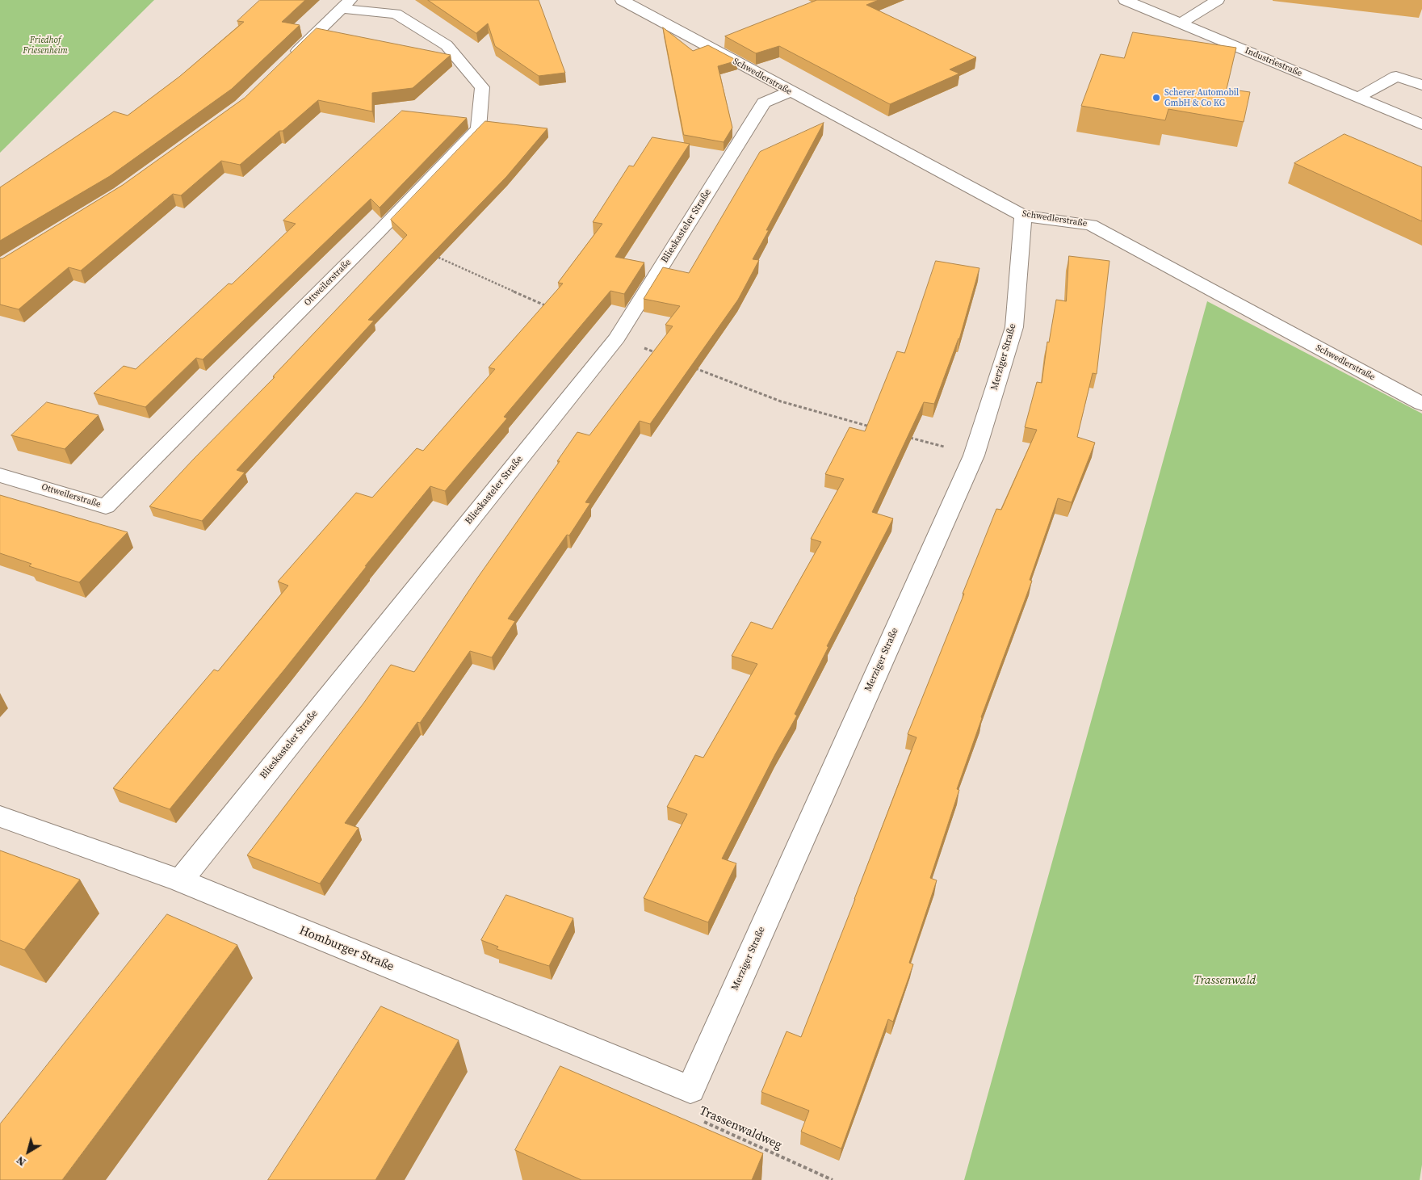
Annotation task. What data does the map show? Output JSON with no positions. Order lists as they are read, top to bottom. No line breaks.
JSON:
{"streets":{"street":["Industriestraße","Schwedlerstraße","Blieskasteler Straße","Ottweilerstraße","Merziger Straße","Homburger Straße"],"path":["Trassenwaldweg"]},"crossings":[["Schwedlerstraße","Blieskasteler Straße"],["Schwedlerstraße","Merziger Straße"],["Blieskasteler Straße","Homburger Straße"],["Merziger Straße","Homburger Straße"]],"parks":["Friedhof Friesenheim","Trassenwald"],"places":["Scherer Automobil GmbH & Co KG"],"north":"bottom left"}
